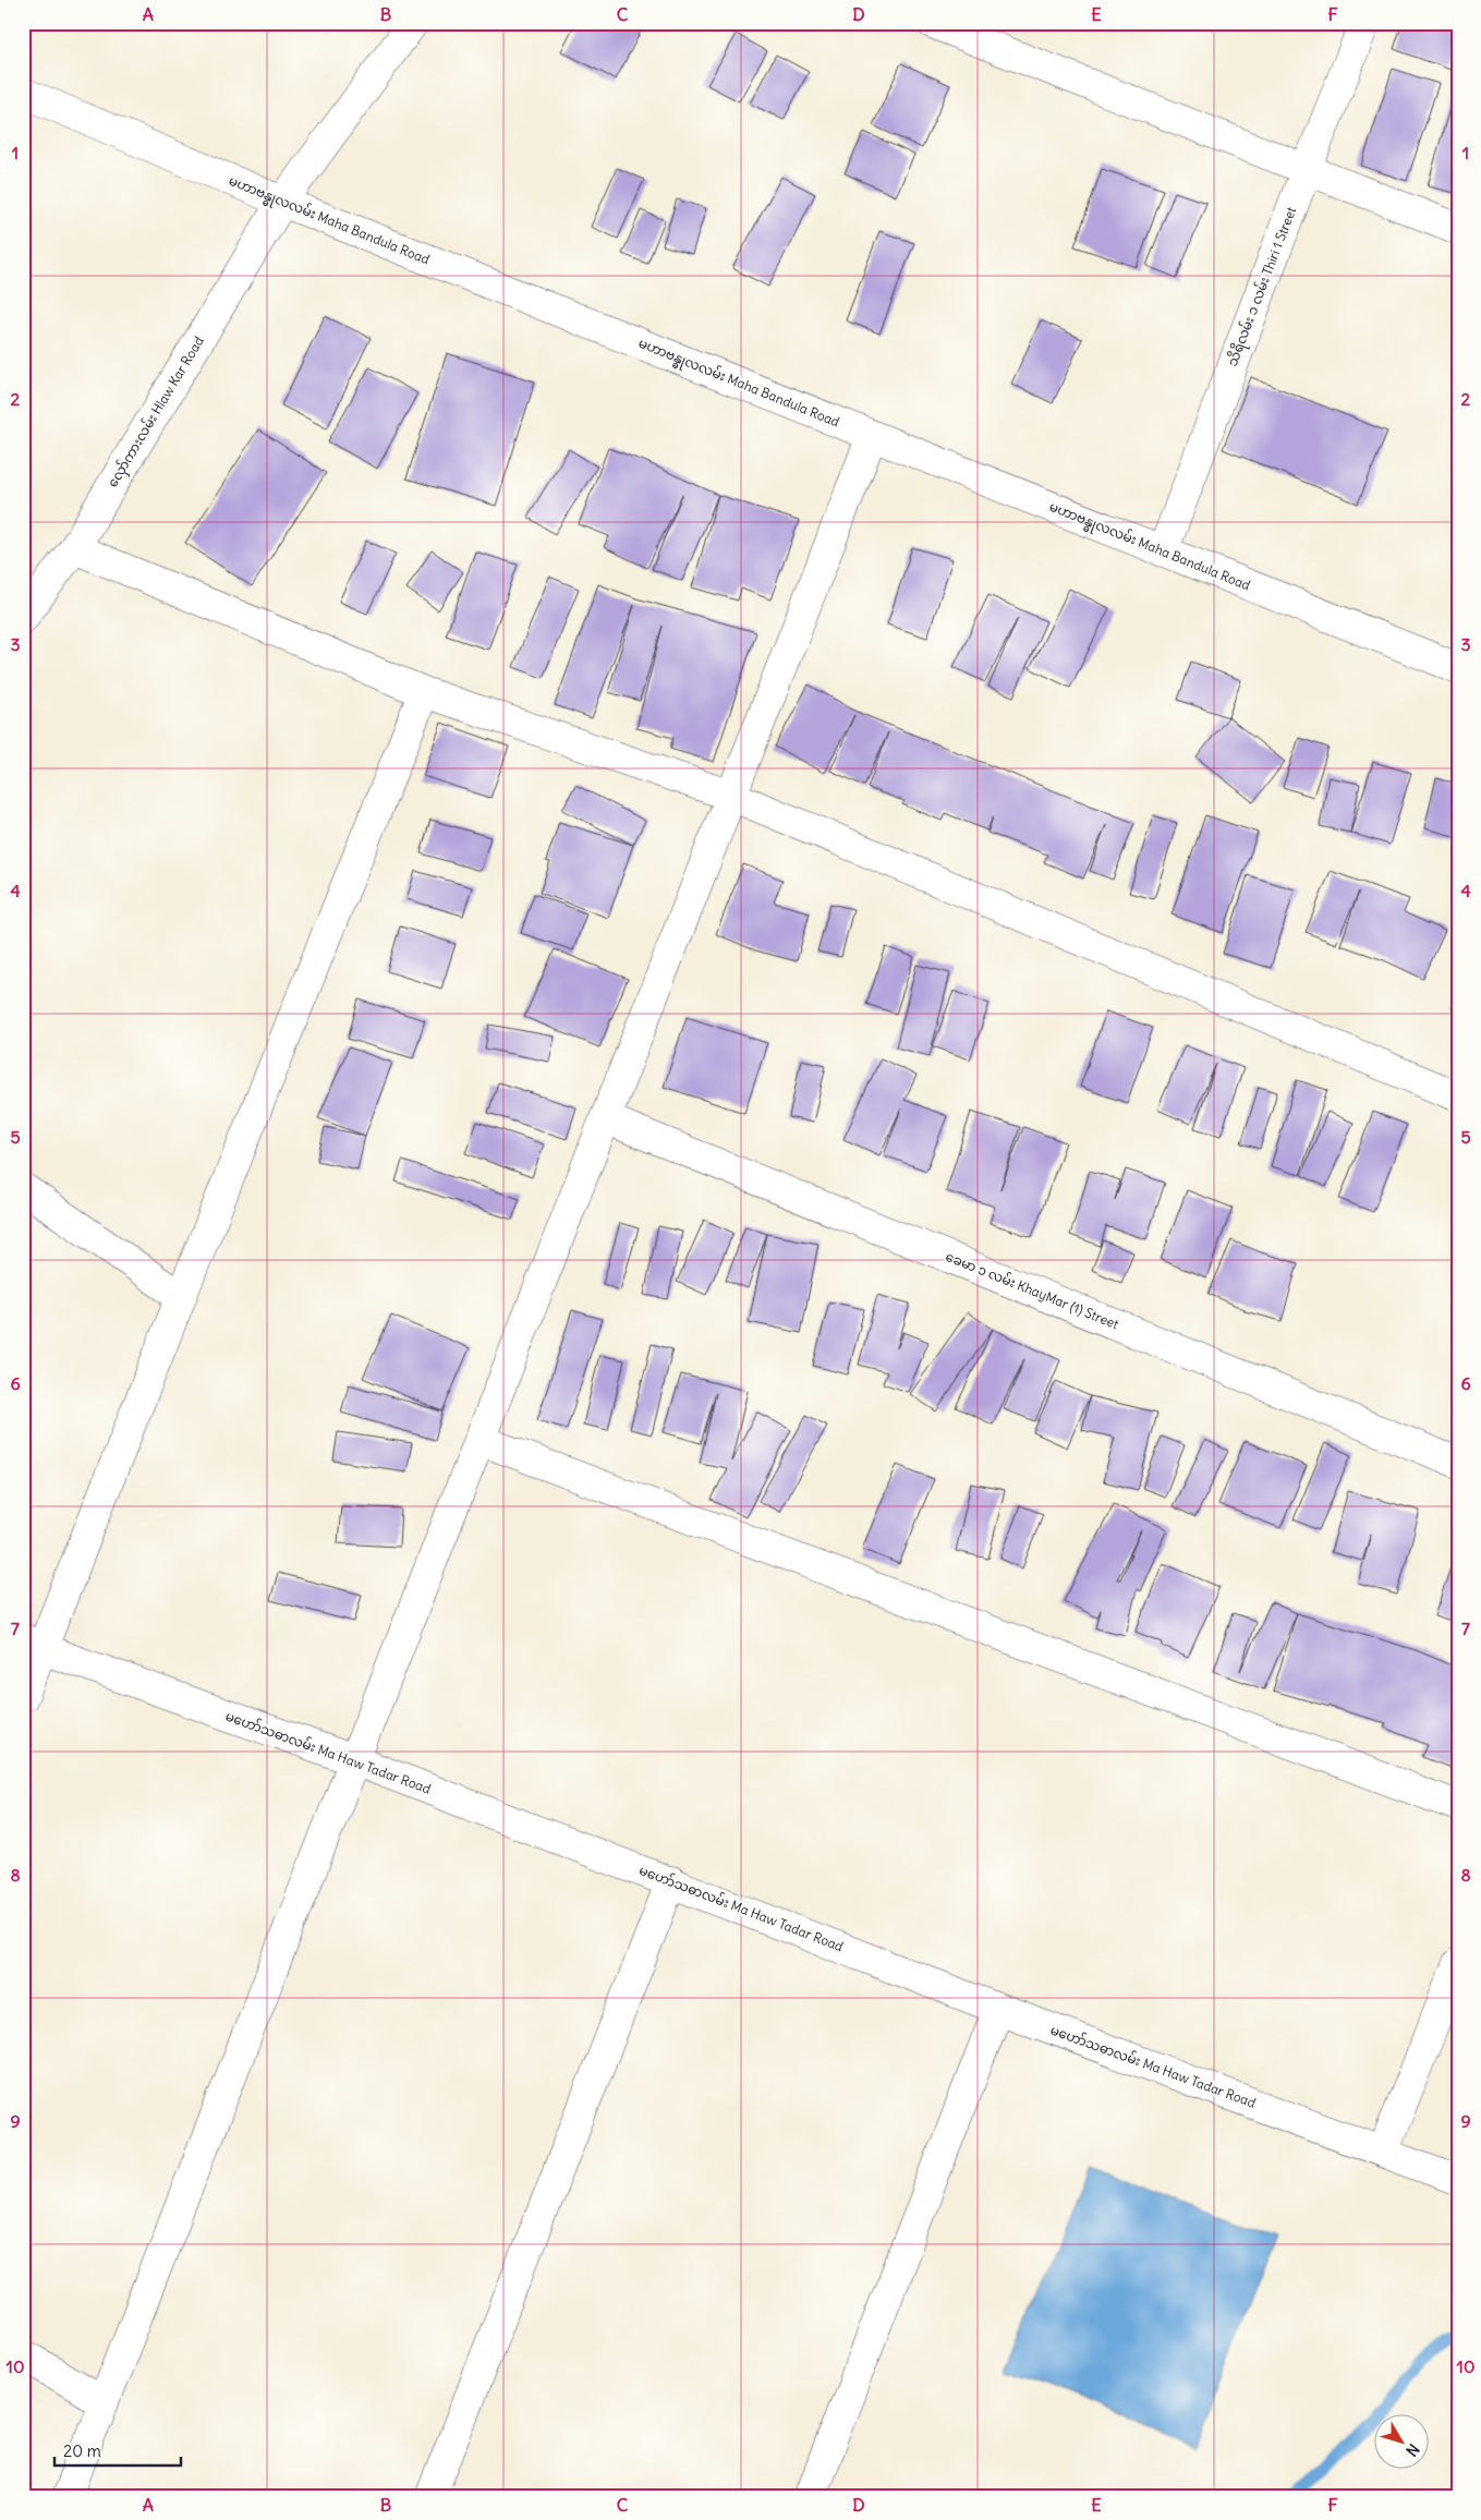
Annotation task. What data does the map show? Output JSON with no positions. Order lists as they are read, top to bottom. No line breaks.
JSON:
{"streets":{"street":["မဟာဗန္ဓုလလမ်း Maha Bandula Road","သိရိလမ်း ၁ လမ်း Thiri 1 Street","လှော်ကားလမ်း Hlaw Kar Road","ခေမာ ၁ လမ်း KhayMar (1) Street","မဟော်သဓာလမ်း Ma Haw Tadar Road"]},"crossings":[["မဟာဗန္ဓုလလမ်း Maha Bandula Road","သိရိလမ်း ၁ လမ်း Thiri 1 Street"],["မဟာဗန္ဓုလလမ်း Maha Bandula Road","လှော်ကားလမ်း Hlaw Kar Road"]],"scale_bar":"20 m","north":"bottom right","grid":{"columns":["A","B","C","D","E","F"],"rows":["1","2","3","4","5","6","7","8","9","10"]}}
